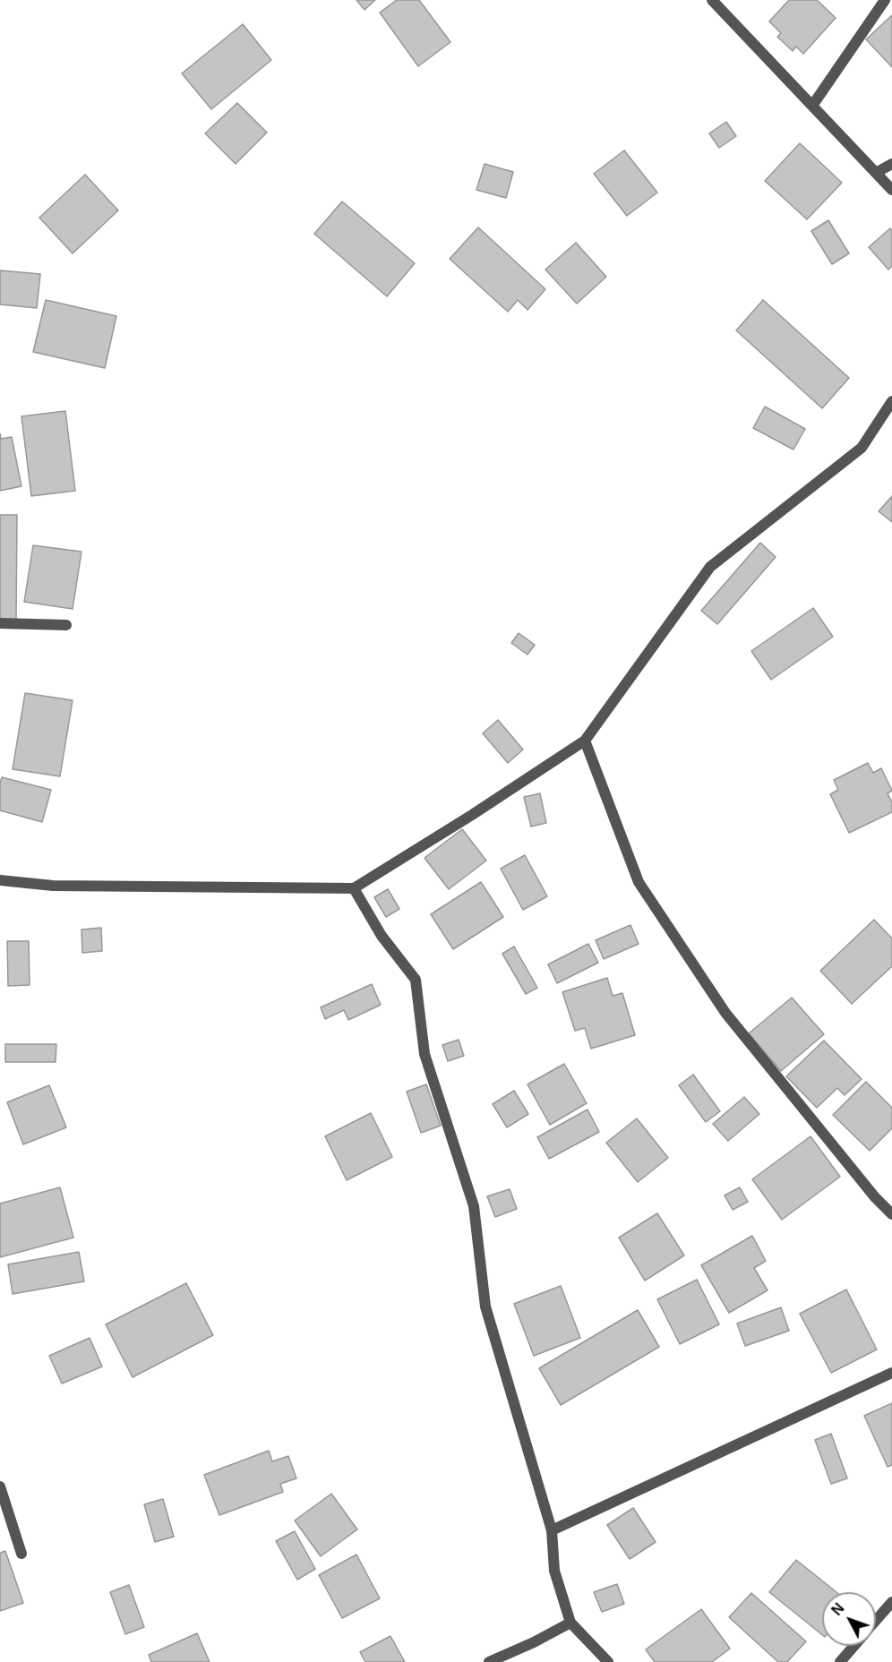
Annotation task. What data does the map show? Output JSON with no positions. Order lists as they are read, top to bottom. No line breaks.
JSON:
{"north":"top left"}
